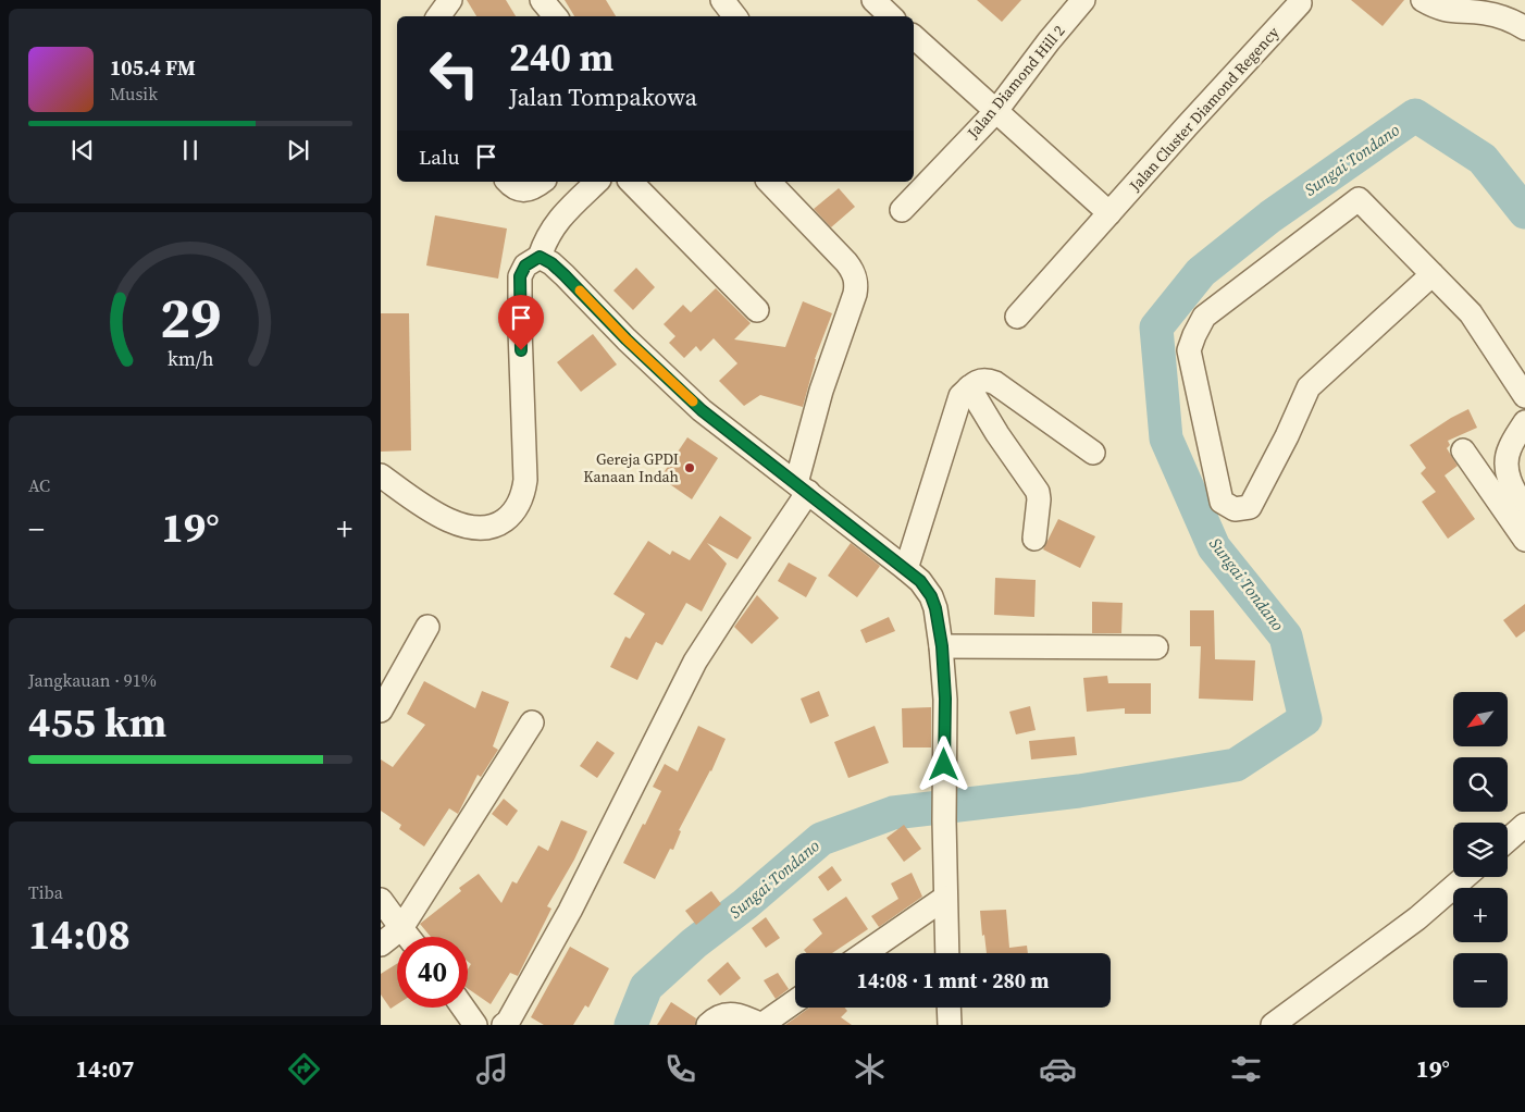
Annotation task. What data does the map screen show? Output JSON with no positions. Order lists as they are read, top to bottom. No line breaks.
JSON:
{"streets":{"street":["Jalan Diamond Hill 2","Jalan Cluster Diamond Regency"]},"water":["Sungai Tondano"],"places":["Gereja GPDI Kanaan Indah"],"north":"bottom left","page":{"turn":["240 m","Jalan Tompakowa"],"song":["105.4 FM","Musik"],"then":"Lalu","tile":["AC",["Jangkauan · 91%","455 km"],["Tiba","14:08"]],"heat":["−","19°","+"],"map_buttons":["+","−"],"limit":"40","trip":"14:08 · 1 mnt · 280 m","tabs":["14:07","19°"],"gauge":["29","km/h"]}}
